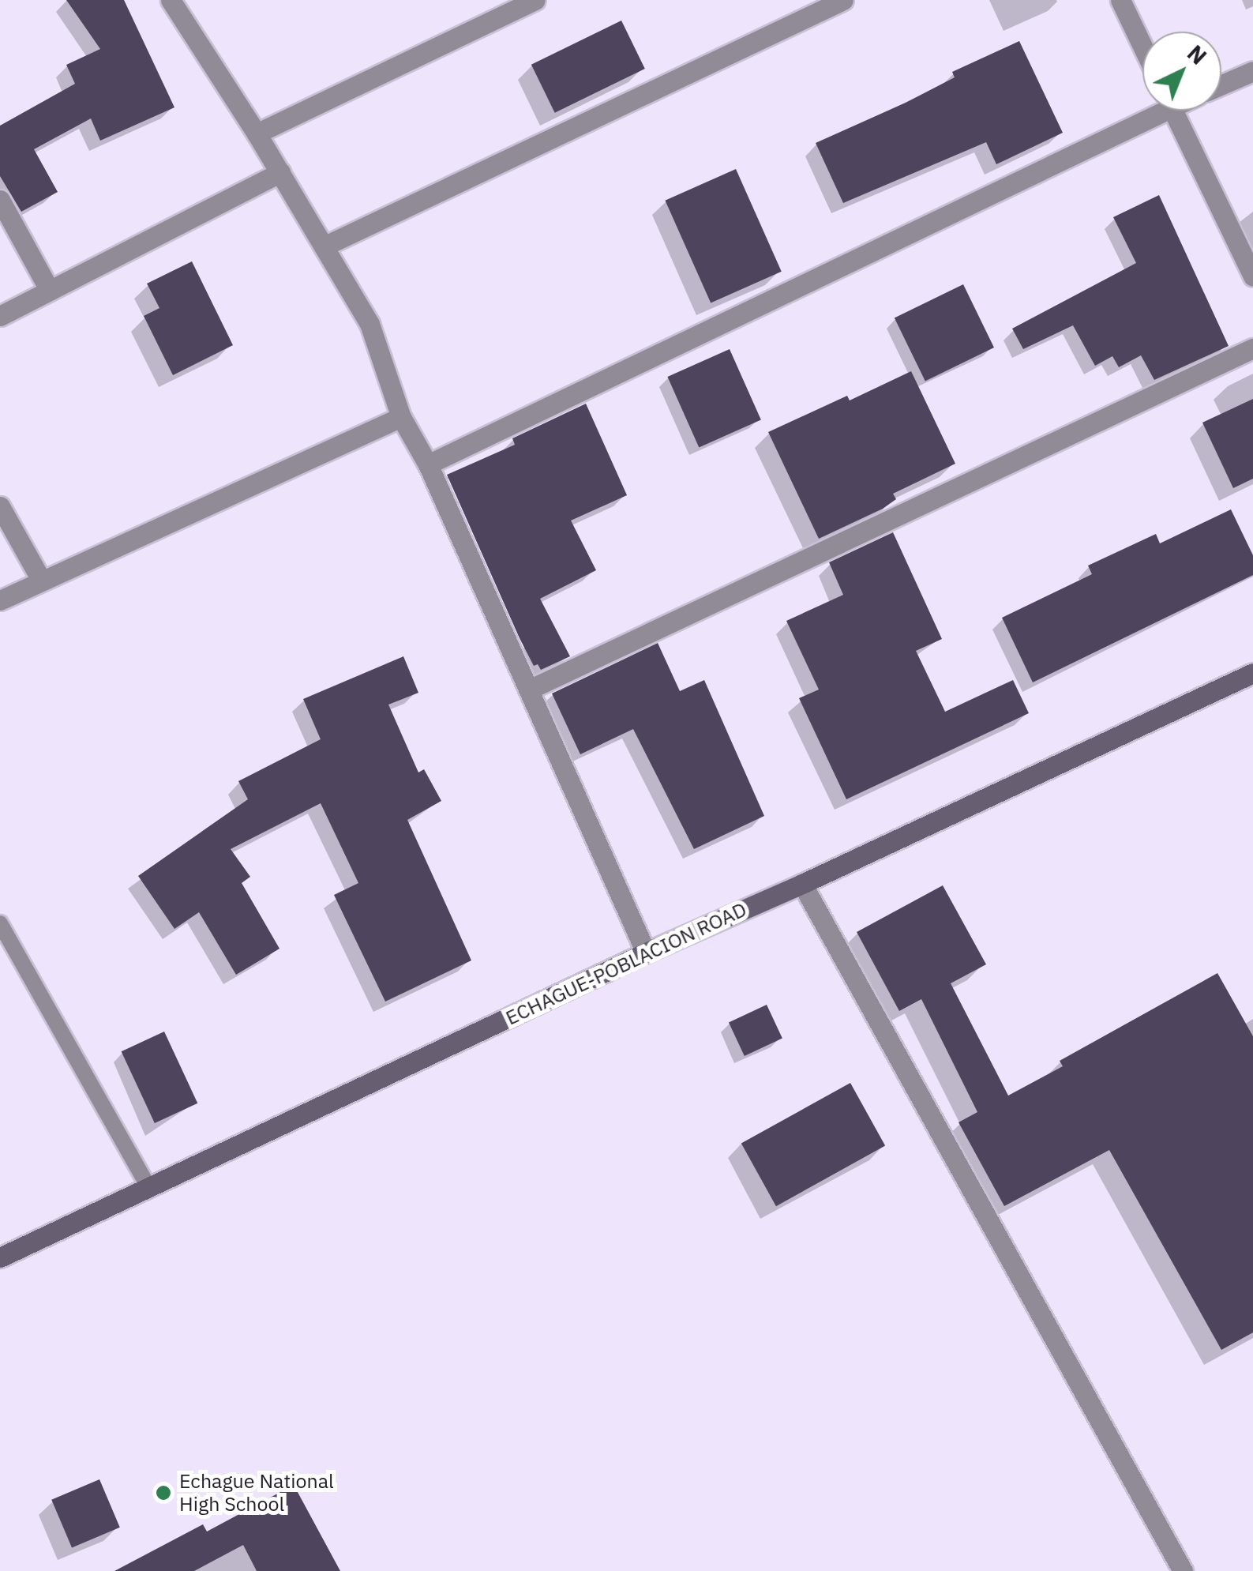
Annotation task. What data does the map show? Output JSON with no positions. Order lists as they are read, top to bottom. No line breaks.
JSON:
{"streets":{"main road":["ECHAGUE-POBLACION ROAD"]},"places":["Echague National High School"],"north":"top right"}
